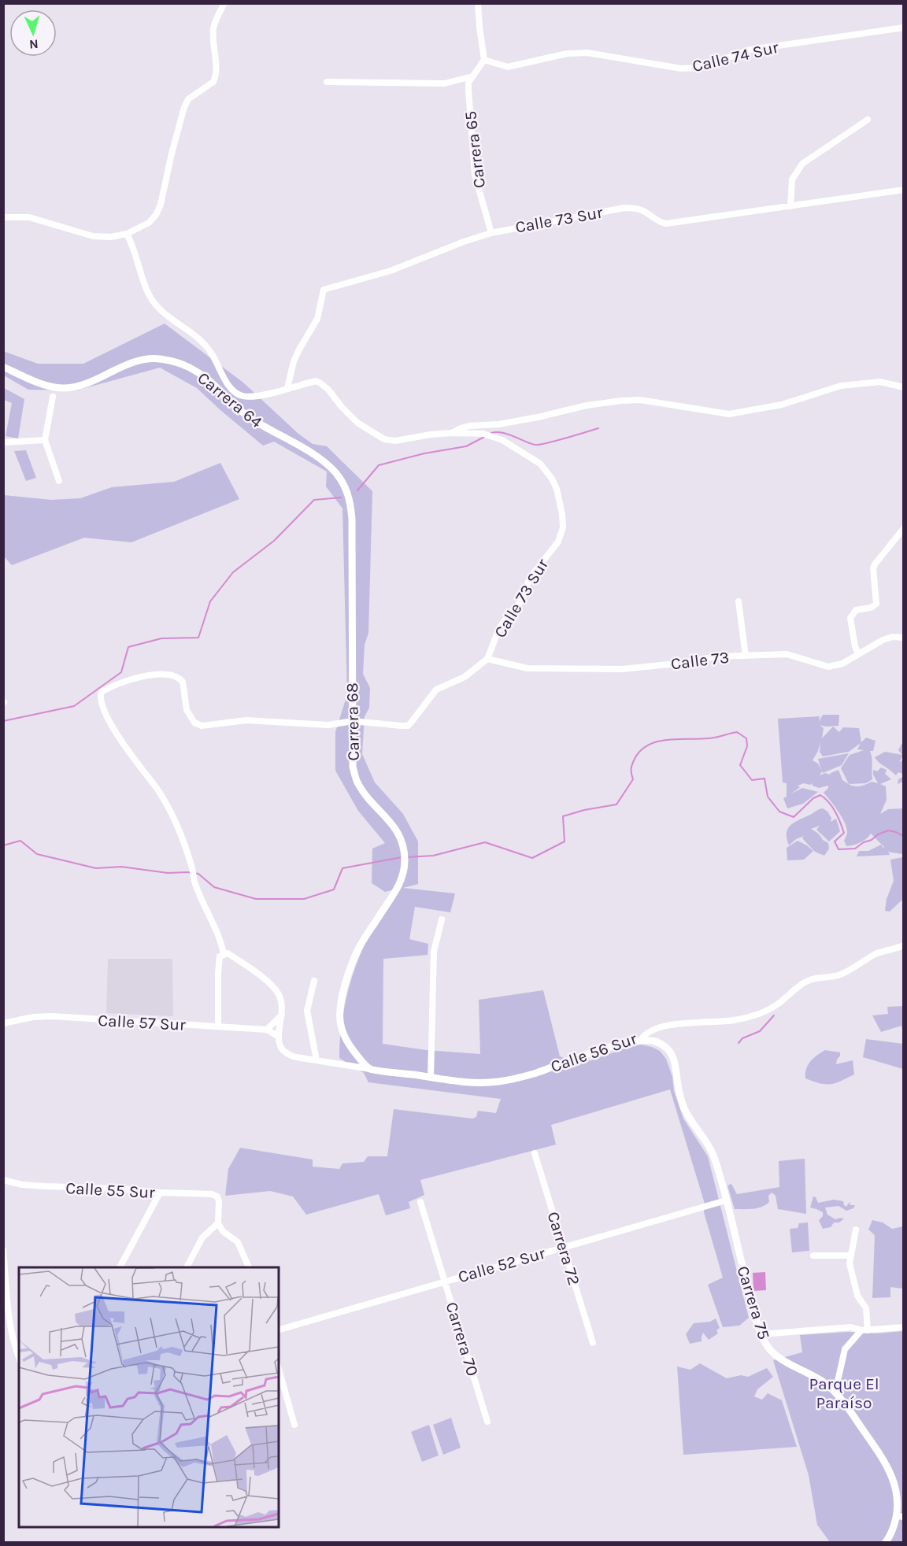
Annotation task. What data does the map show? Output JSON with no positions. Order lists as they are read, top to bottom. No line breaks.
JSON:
{"streets":{"street":["Calle 74 Sur","Carrera 65","Calle 73 Sur","Carrera 64","Calle 73","Carrera 68","Calle 57 Sur","Calle 56 Sur","Calle 55 Sur","Carrera 72","Calle 52 Sur","Carrera 75","Carrera 70"]},"crossings":[["Calle 74 Sur","Carrera 65"],["Carrera 65","Calle 73 Sur"],["Calle 73 Sur","Calle 73"],["Carrera 64","Carrera 68"],["Carrera 68","Calle 56 Sur"],["Calle 57 Sur","Calle 56 Sur"],["Calle 56 Sur","Carrera 75"],["Carrera 72","Calle 52 Sur"],["Calle 52 Sur","Carrera 75"],["Calle 52 Sur","Carrera 70"]],"parks":["Parque El Paraíso"],"north":"bottom"}
